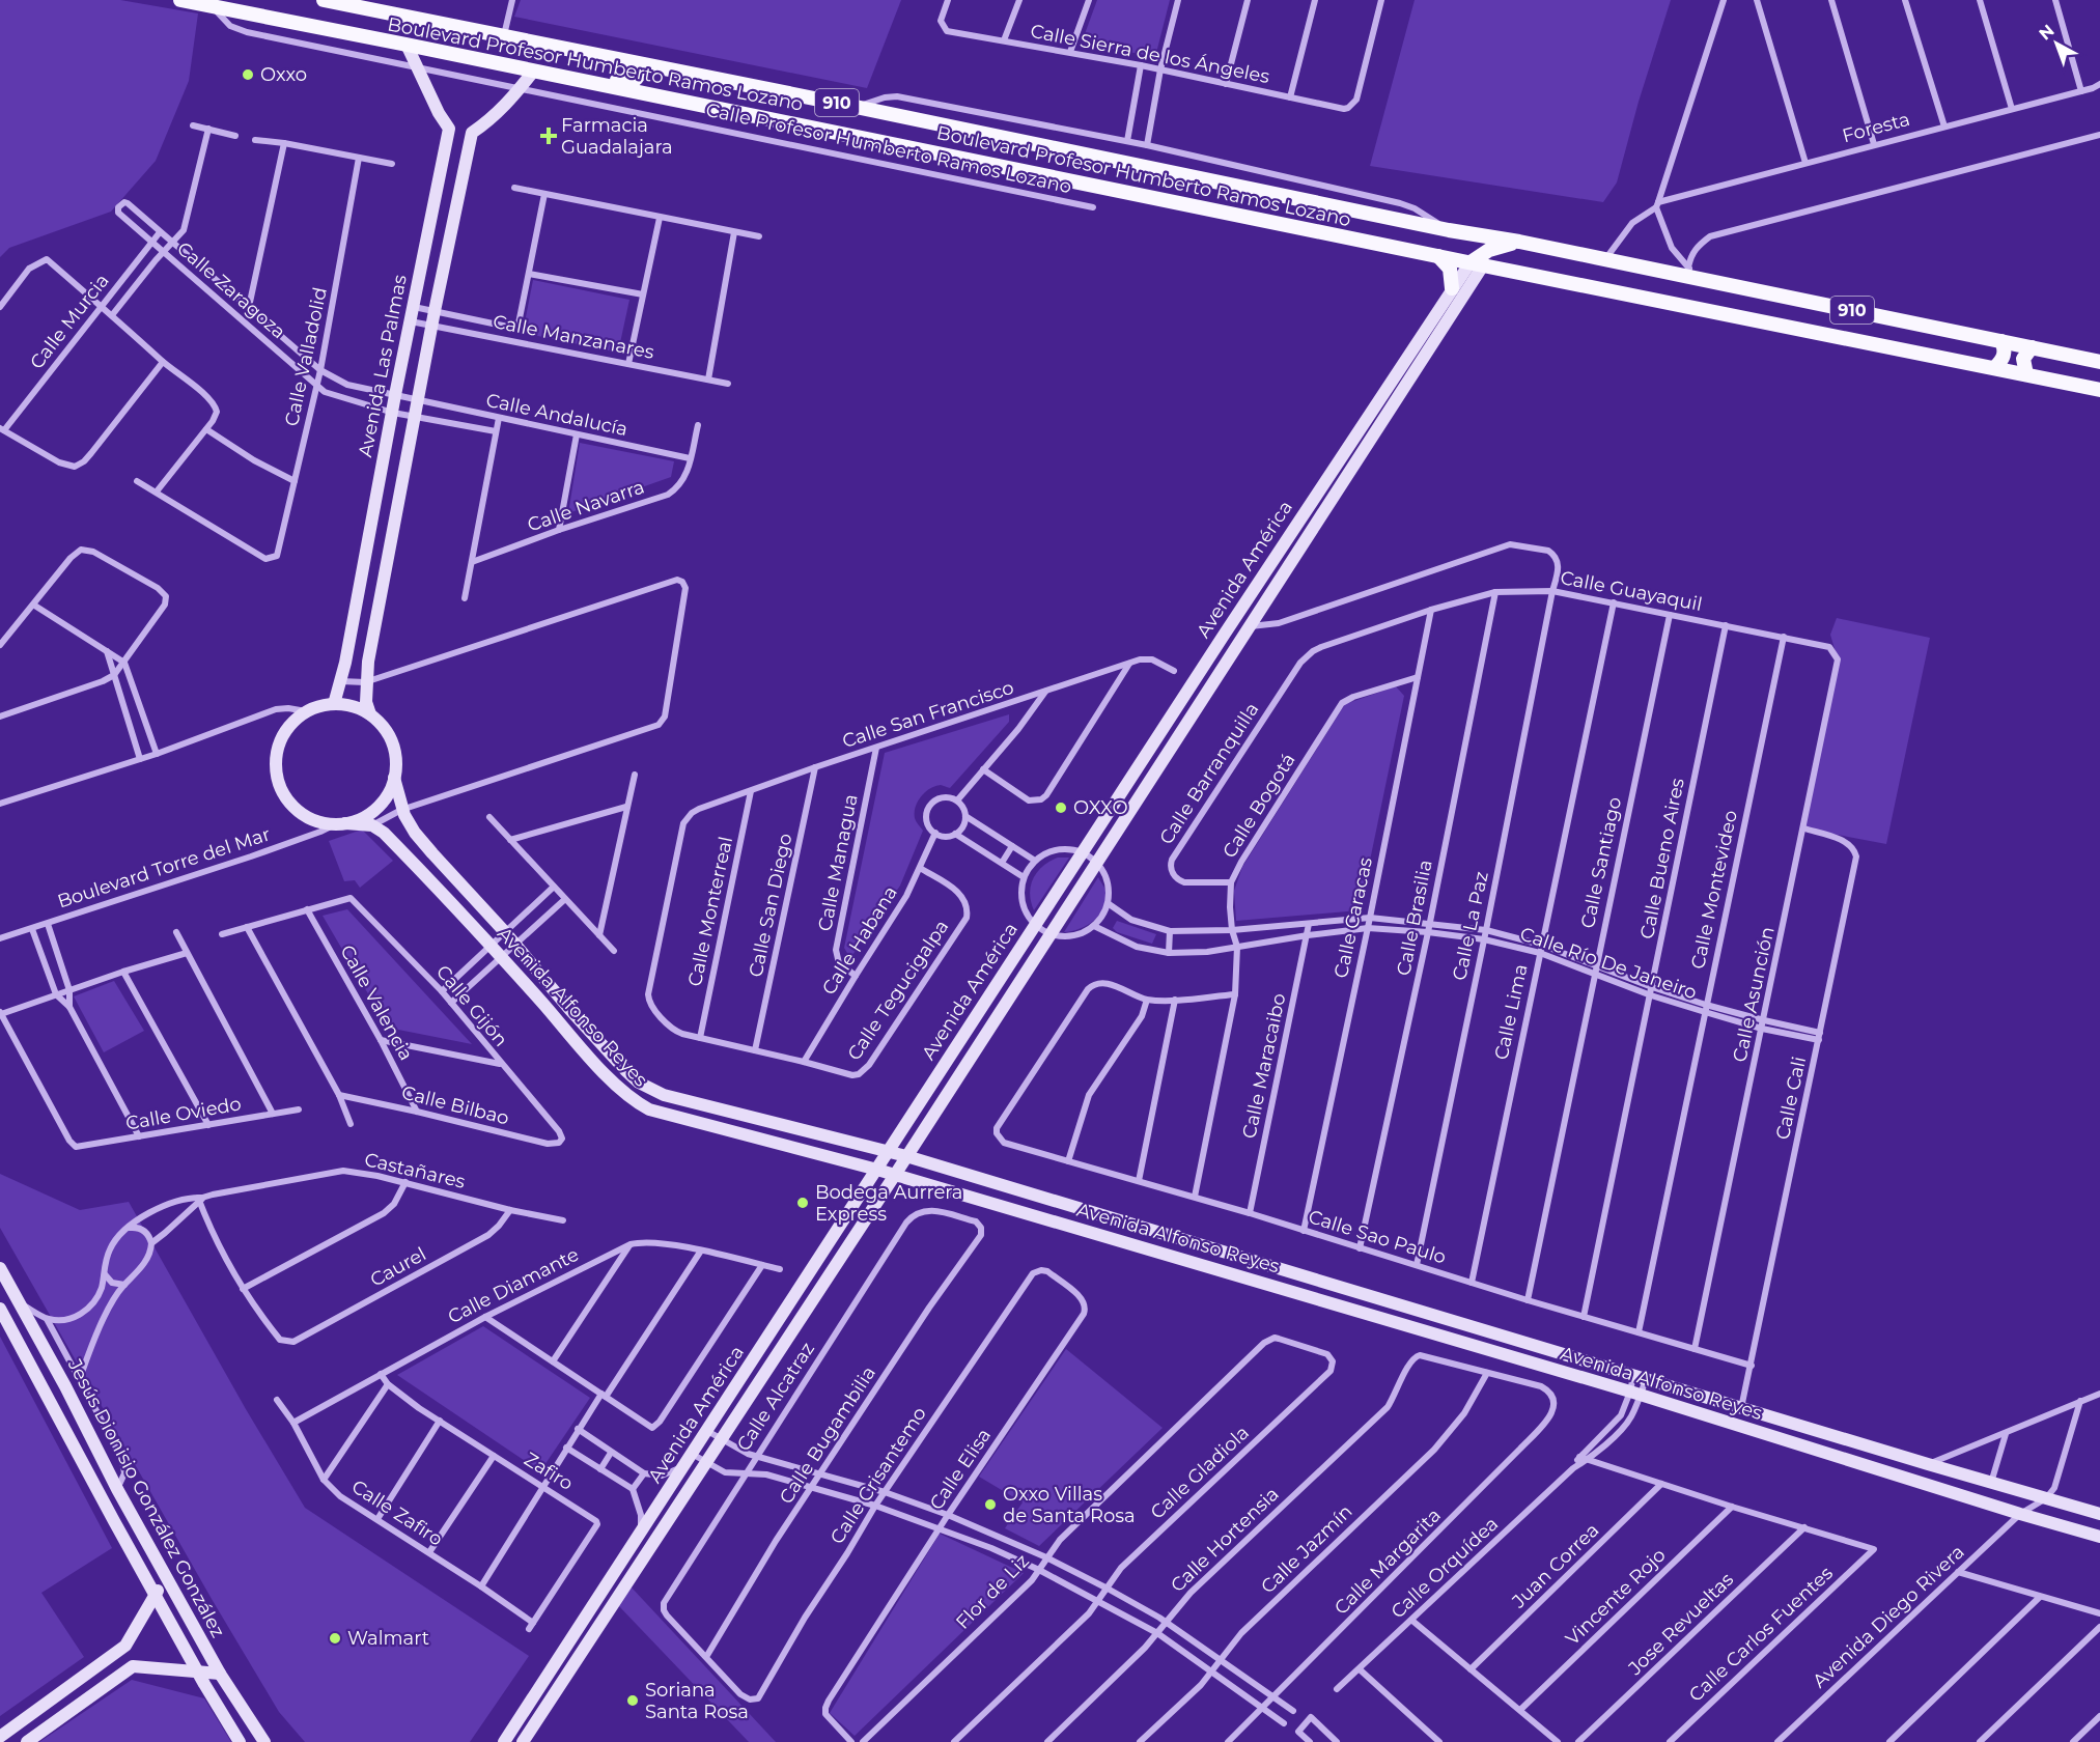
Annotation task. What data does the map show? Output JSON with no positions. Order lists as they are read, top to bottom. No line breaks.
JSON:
{"streets":{"main road":["Boulevard Profesor Humberto Ramos Lozano","910"],"street":["Calle Sierra de los Ángeles","Foresta","Calle Profesor Humberto Ramos Lozano","Calle Zaragoza","Calle Murcia","Calle Manzanares","Calle Valladolid","Avenida Las Palmas","Calle Andalucía","Calle Navarra","Avenida América","Calle Guayaquil","Calle San Francisco","Calle Barranquilla","Calle Bogotá","Calle Bueno Aires","Calle Managua","Calle Santiago","Boulevard Torre del Mar","Calle Montevideo","Calle San Diego","Calle Monterreal","Calle Caracas","Calle Brasilia","Calle La Paz","Calle Habana","Calle Río De Janeiro","Calle Tegucigalpa","Calle Asunción","Calle Valencia","Calle Gijón","Avenida Alfonso Reyes","Calle Lima","Calle Maracaibo","Calle Cali","Calle Bilbao","Calle Oviedo","Castañares","Calle Sao Paulo","Caurel","Calle Diamante","Calle Alcatraz","Calle Bugambilia","Calle Elisa","Zafiro","Calle Gladiola","Calle Crisantemo","Jesús Dionisio González González","Calle Zafiro","Calle Hortensia","Calle Jazmín","Calle Margarita","Juan Correa","Calle Orquídea","Flor de Liz","Vincente Rojo","Avenida Diego Rivera","Jose Revueltas","Calle Carlos Fuentes"]},"crossings":[["Boulevard Profesor Humberto Ramos Lozano","Foresta"],["Boulevard Profesor Humberto Ramos Lozano","Calle Profesor Humberto Ramos Lozano"],["Boulevard Profesor Humberto Ramos Lozano","Avenida América"],["Calle Zaragoza","Calle Murcia"],["Calle Zaragoza","Calle Valladolid"],["Calle Zaragoza","Avenida Las Palmas"],["Calle Zaragoza","Calle Andalucía"],["Calle Manzanares","Avenida Las Palmas"],["Avenida Las Palmas","Calle Andalucía"],["Avenida Las Palmas","Boulevard Torre del Mar"],["Avenida Las Palmas","Avenida Alfonso Reyes"],["Calle Andalucía","Calle Navarra"],["Avenida América","Calle La Paz"],["Avenida América","Avenida Alfonso Reyes"],["Calle Guayaquil","Calle Barranquilla"],["Calle Guayaquil","Calle Bueno Aires"],["Calle Guayaquil","Calle Santiago"],["Calle Guayaquil","Calle Montevideo"],["Calle Guayaquil","Calle Caracas"],["Calle Guayaquil","Calle Brasilia"],["Calle Guayaquil","Calle La Paz"],["Calle Guayaquil","Calle Asunción"],["Calle Guayaquil","Calle Lima"],["Calle San Francisco","Calle Managua"],["Calle San Francisco","Calle San Diego"],["Calle San Francisco","Calle Monterreal"],["Calle Barranquilla","Calle Bogotá"],["Calle Bogotá","Calle Caracas"],["Calle Bogotá","Calle Río De Janeiro"],["Calle Bogotá","Calle Sao Paulo"],["Calle Bueno Aires","Calle Río De Janeiro"],["Calle Bueno Aires","Calle Sao Paulo"],["Calle Managua","Calle Habana"],["Calle Santiago","Calle Río De Janeiro"],["Calle Santiago","Calle Sao Paulo"],["Boulevard Torre del Mar","Avenida Alfonso Reyes"],["Calle Montevideo","Calle Río De Janeiro"],["Calle Montevideo","Calle Sao Paulo"],["Calle Caracas","Calle Río De Janeiro"],["Calle Caracas","Calle Sao Paulo"],["Calle Brasilia","Calle Río De Janeiro"],["Calle Brasilia","Calle Sao Paulo"],["Calle La Paz","Calle Río De Janeiro"],["Calle La Paz","Calle Sao Paulo"],["Calle Habana","Calle Tegucigalpa"],["Calle Río De Janeiro","Calle Asunción"],["Calle Río De Janeiro","Calle Lima"],["Calle Río De Janeiro","Calle Maracaibo"],["Calle Río De Janeiro","Calle Cali"],["Calle Asunción","Calle Cali"],["Calle Asunción","Calle Sao Paulo"],["Calle Valencia","Calle Gijón"],["Calle Valencia","Calle Bilbao"],["Calle Gijón","Calle Bilbao"],["Avenida Alfonso Reyes","Calle Cali"],["Avenida Alfonso Reyes","Calle Orquídea"],["Avenida Alfonso Reyes","Avenida Diego Rivera"],["Calle Lima","Calle Sao Paulo"],["Calle Maracaibo","Calle Sao Paulo"],["Calle Cali","Calle Sao Paulo"],["Castañares","Caurel"],["Calle Diamante","Zafiro"],["Calle Diamante","Calle Zafiro"],["Calle Alcatraz","Calle Bugambilia"],["Calle Alcatraz","Calle Crisantemo"],["Calle Bugambilia","Calle Crisantemo"],["Calle Elisa","Calle Crisantemo"],["Zafiro","Calle Zafiro"],["Calle Gladiola","Flor de Liz"],["Calle Hortensia","Calle Jazmín"],["Calle Hortensia","Calle Margarita"],["Calle Jazmín","Calle Margarita"],["Jose Revueltas","Calle Carlos Fuentes"]],"places":{"other":["Oxxo","OXXO","Bodega Aurrera Express","Oxxo Villas de Santa Rosa","Walmart","Soriana Santa Rosa"],"health":["Farmacia Guadalajara"]},"north":"top left"}
